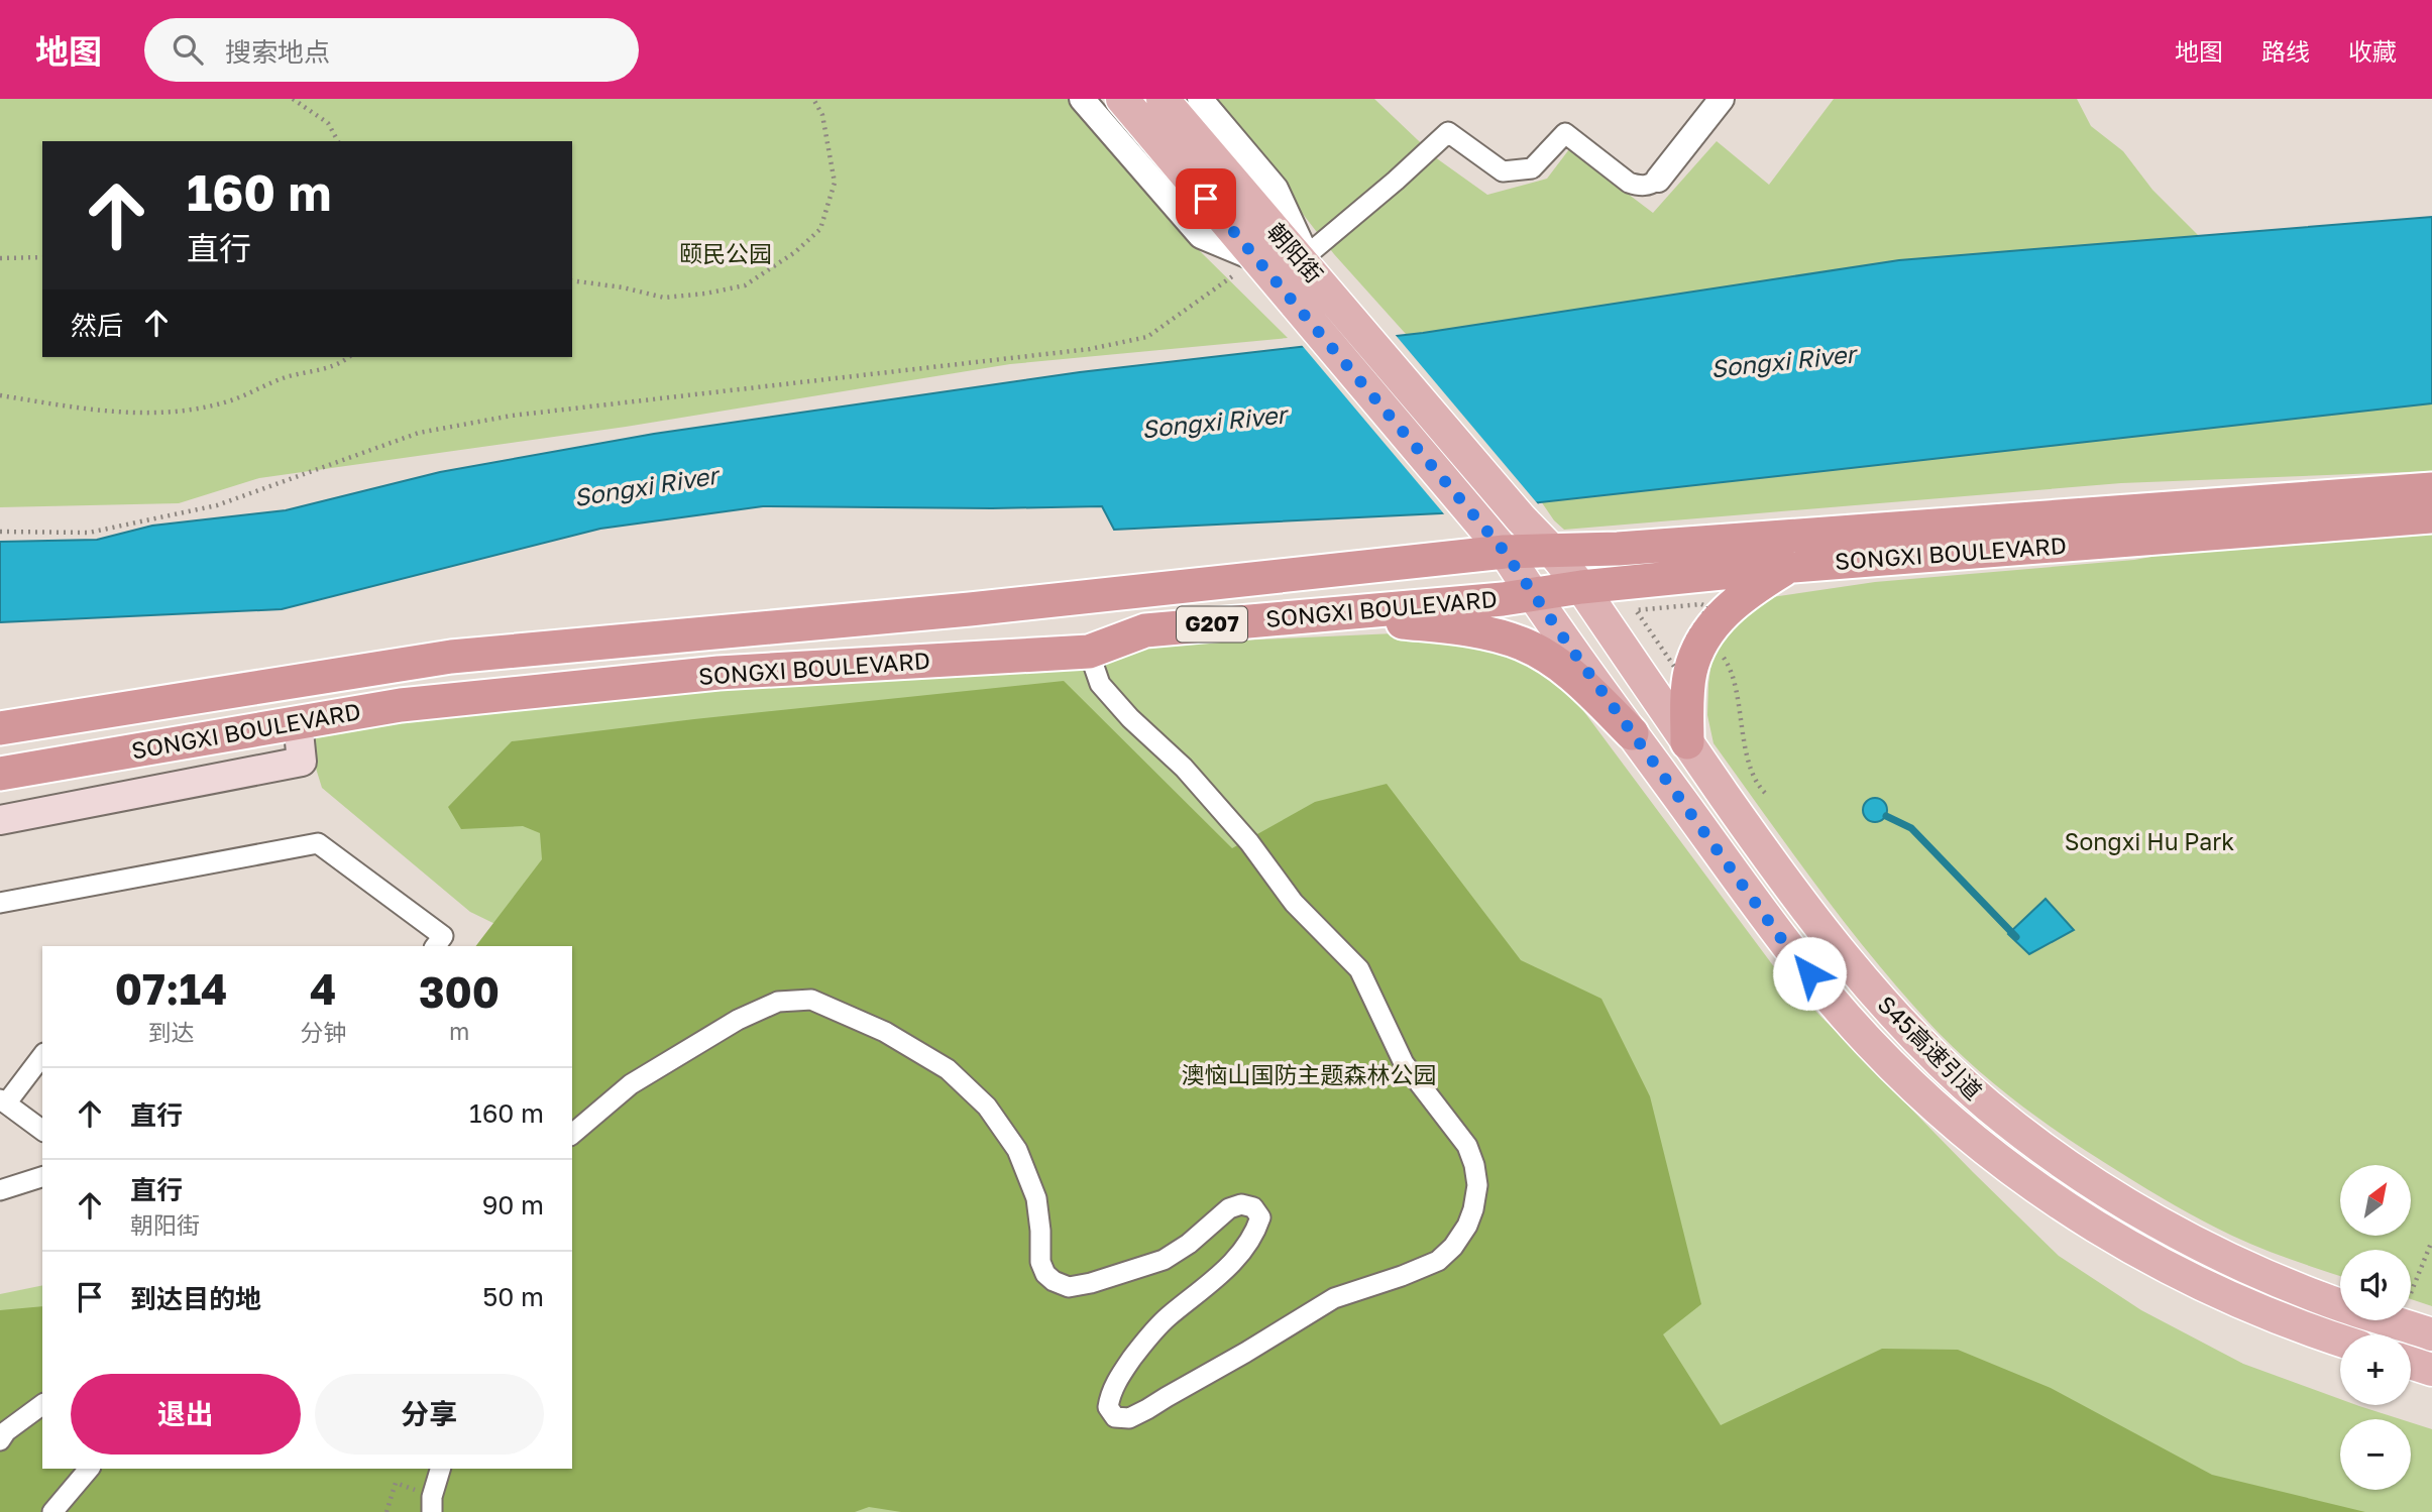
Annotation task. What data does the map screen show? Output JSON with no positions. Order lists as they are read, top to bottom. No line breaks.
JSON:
{"streets":{"highway":["SONGXI BOULEVARD","G207"],"main road":["朝阳街","S45高速引道"]},"crossings":[["朝阳街","S45高速引道"],["SONGXI BOULEVARD","S45高速引道"]],"water":["Songxi River"],"parks":["颐民公园","Songxi Hu Park","澳恼山国防主题森林公园"],"north":"top right","page":{"header":"地图","search":"搜索地点","nav":["地图","路线","收藏"],"turn":["160 m","直行"],"then":"然后","eta":["07:14","到达","4","分钟","300","m"],"list":[{"name":"直行","value":"160 m"},{"name":"直行","note":"朝阳街","value":"90 m"},{"name":"到达目的地","value":"50 m"}],"map_buttons":["+","−"],"buttons":["退出","分享"]}}
